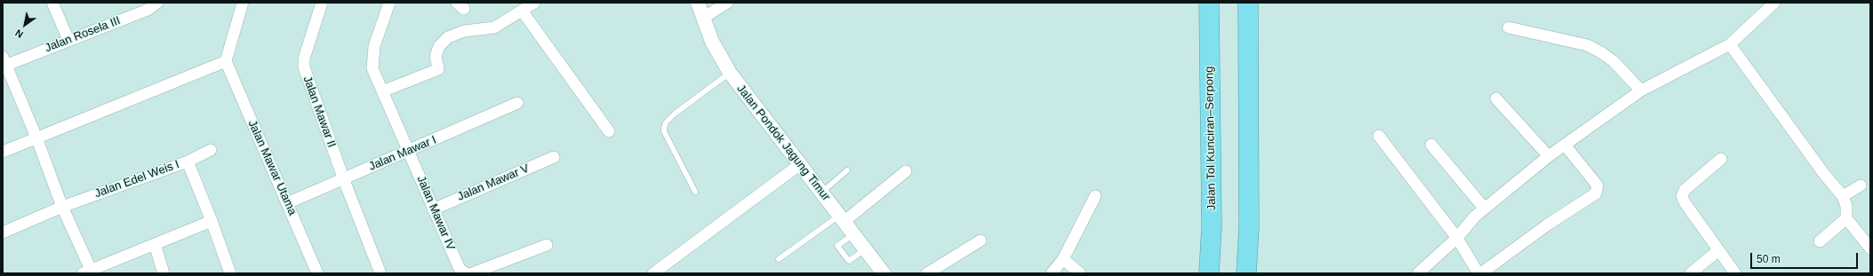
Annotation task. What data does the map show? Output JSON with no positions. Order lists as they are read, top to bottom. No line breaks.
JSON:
{"streets":{"highway":["Jalan Tol Kunciran–Serpong"],"street":["Jalan Rosela III","Jalan Mawar II","Jalan Pondok Jagung Timur","Jalan Mawar I","Jalan Mawar Utama","Jalan Edel Weis I","Jalan Mawar V","Jalan Mawar IV"]},"crossings":[["Jalan Mawar II","Jalan Mawar I"],["Jalan Mawar I","Jalan Mawar Utama"],["Jalan Mawar I","Jalan Mawar IV"],["Jalan Mawar V","Jalan Mawar IV"]],"scale_bar":"50 m","north":"bottom left"}
